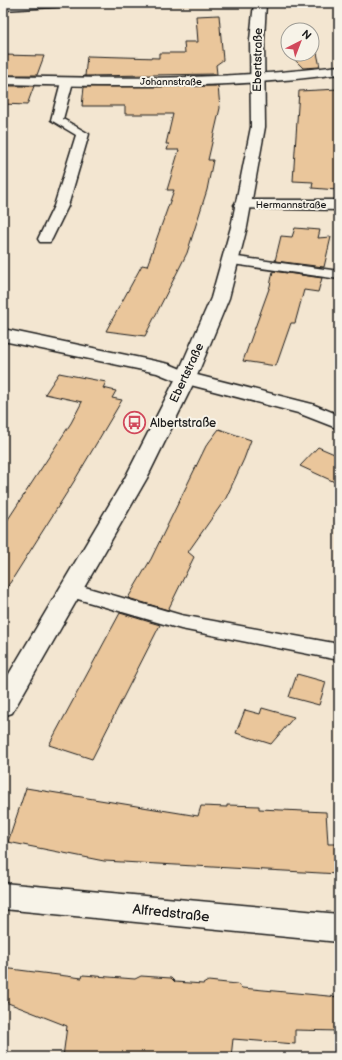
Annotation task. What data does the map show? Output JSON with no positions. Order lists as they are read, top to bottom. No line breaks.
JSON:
{"streets":{"street":["Ebertstraße","Johannstraße","Hermannstraße","Alfredstraße"]},"crossings":[["Ebertstraße","Johannstraße"],["Ebertstraße","Hermannstraße"]],"places":{"bus stop":["Albertstraße"]},"north":"top right"}
